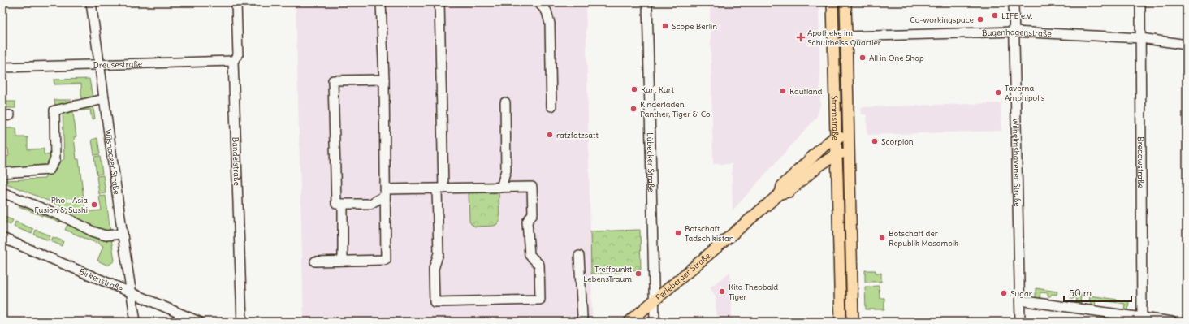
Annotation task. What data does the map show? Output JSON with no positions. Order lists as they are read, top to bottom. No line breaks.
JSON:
{"streets":{"main road":["Stromstraße","Perleberger Straße"],"street":["Bugenhagenstraße","Dreysestraße","Bandelstraße","Lübecker Straße","Wilhelmshavener Straße","Wilsnacker Straße","Bredowstraße","Birkenstraße"]},"crossings":[["Bugenhagenstraße","Stromstraße"],["Bugenhagenstraße","Wilhelmshavener Straße"],["Bugenhagenstraße","Bredowstraße"],["Dreysestraße","Bandelstraße"],["Dreysestraße","Wilsnacker Straße"],["Stromstraße","Perleberger Straße"],["Lübecker Straße","Perleberger Straße"],["Wilsnacker Straße","Birkenstraße"]],"places":{"other":["LIFE e.V.","Co-workingspace","Scope Berlin","All in One Shop","Kurt Kurt","Kaufland","Taverna Amphipolis","Kinderladen Panther, Tiger & Co.","ratzfatzsatt","Scorpion","Pho - Asia Fusion & Sushi","Botschaft Tadschikistan","Botschaft der Republik Mosambik","Treffpunkt LebensTraum","Kita Theobald Tiger","Sugar"],"health":["Apotheke im Schultheiss Quartier"]},"scale_bar":"50 m"}
